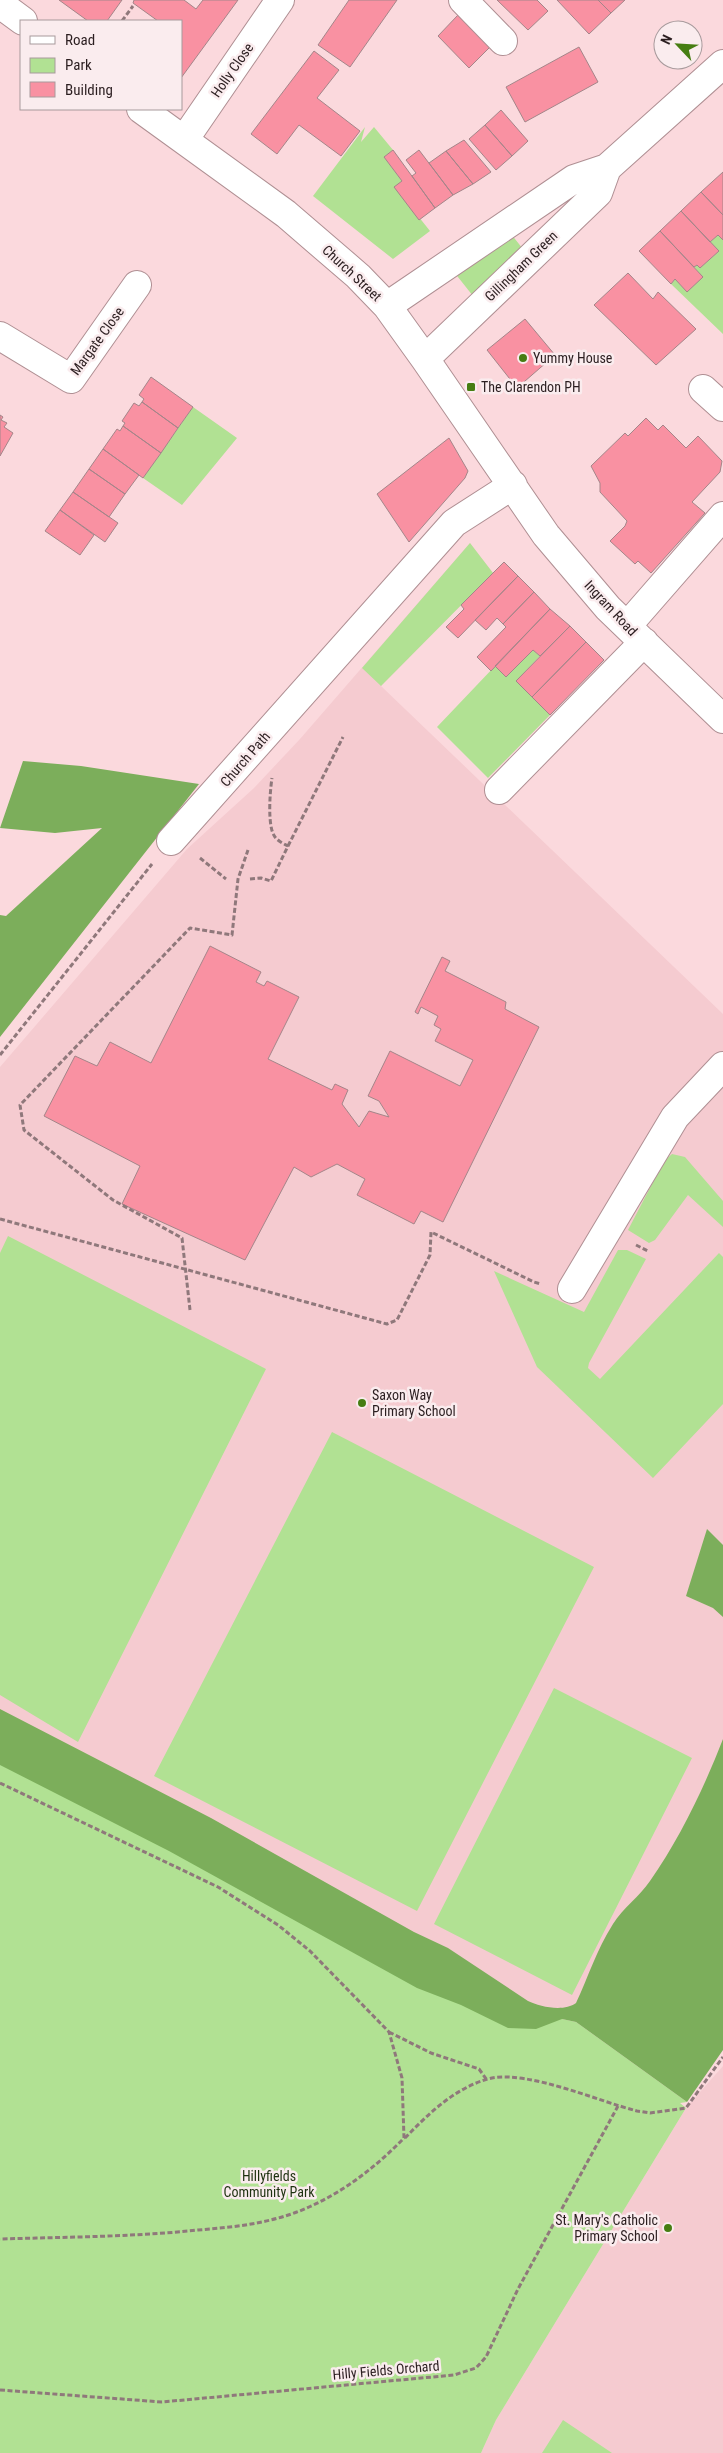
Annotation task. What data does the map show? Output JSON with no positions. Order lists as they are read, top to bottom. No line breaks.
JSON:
{"streets":{"street":["Holly Close","Gillingham Green","Church Street","Margate Close","Ingram Road","Church Path"],"path":["Hilly Fields Orchard"]},"crossings":[["Holly Close","Church Street"],["Gillingham Green","Church Street"],["Church Street","Ingram Road"],["Church Street","Church Path"],["Ingram Road","Church Path"]],"parks":["Hillyfields Community Park"],"places":{"other":["Yummy House","Saxon Way Primary School","St. Mary's Catholic Primary School"],"transit":["The Clarendon PH"]},"legend":["Road","Park","Building"],"north":"top left"}
